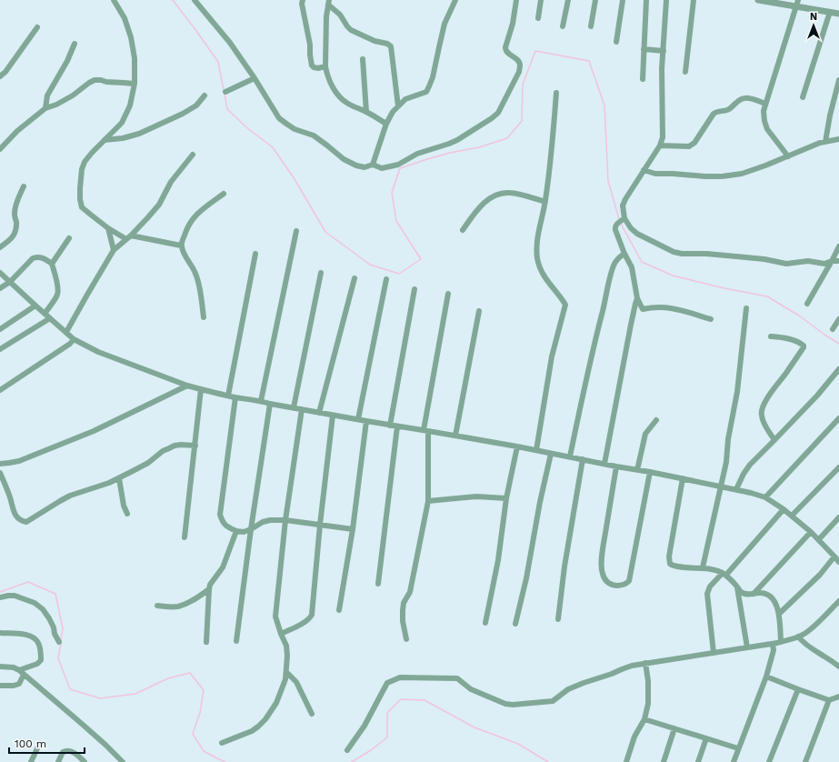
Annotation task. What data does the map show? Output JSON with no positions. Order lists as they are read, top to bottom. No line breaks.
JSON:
{"scale_bar":"100 m","north":"top"}
